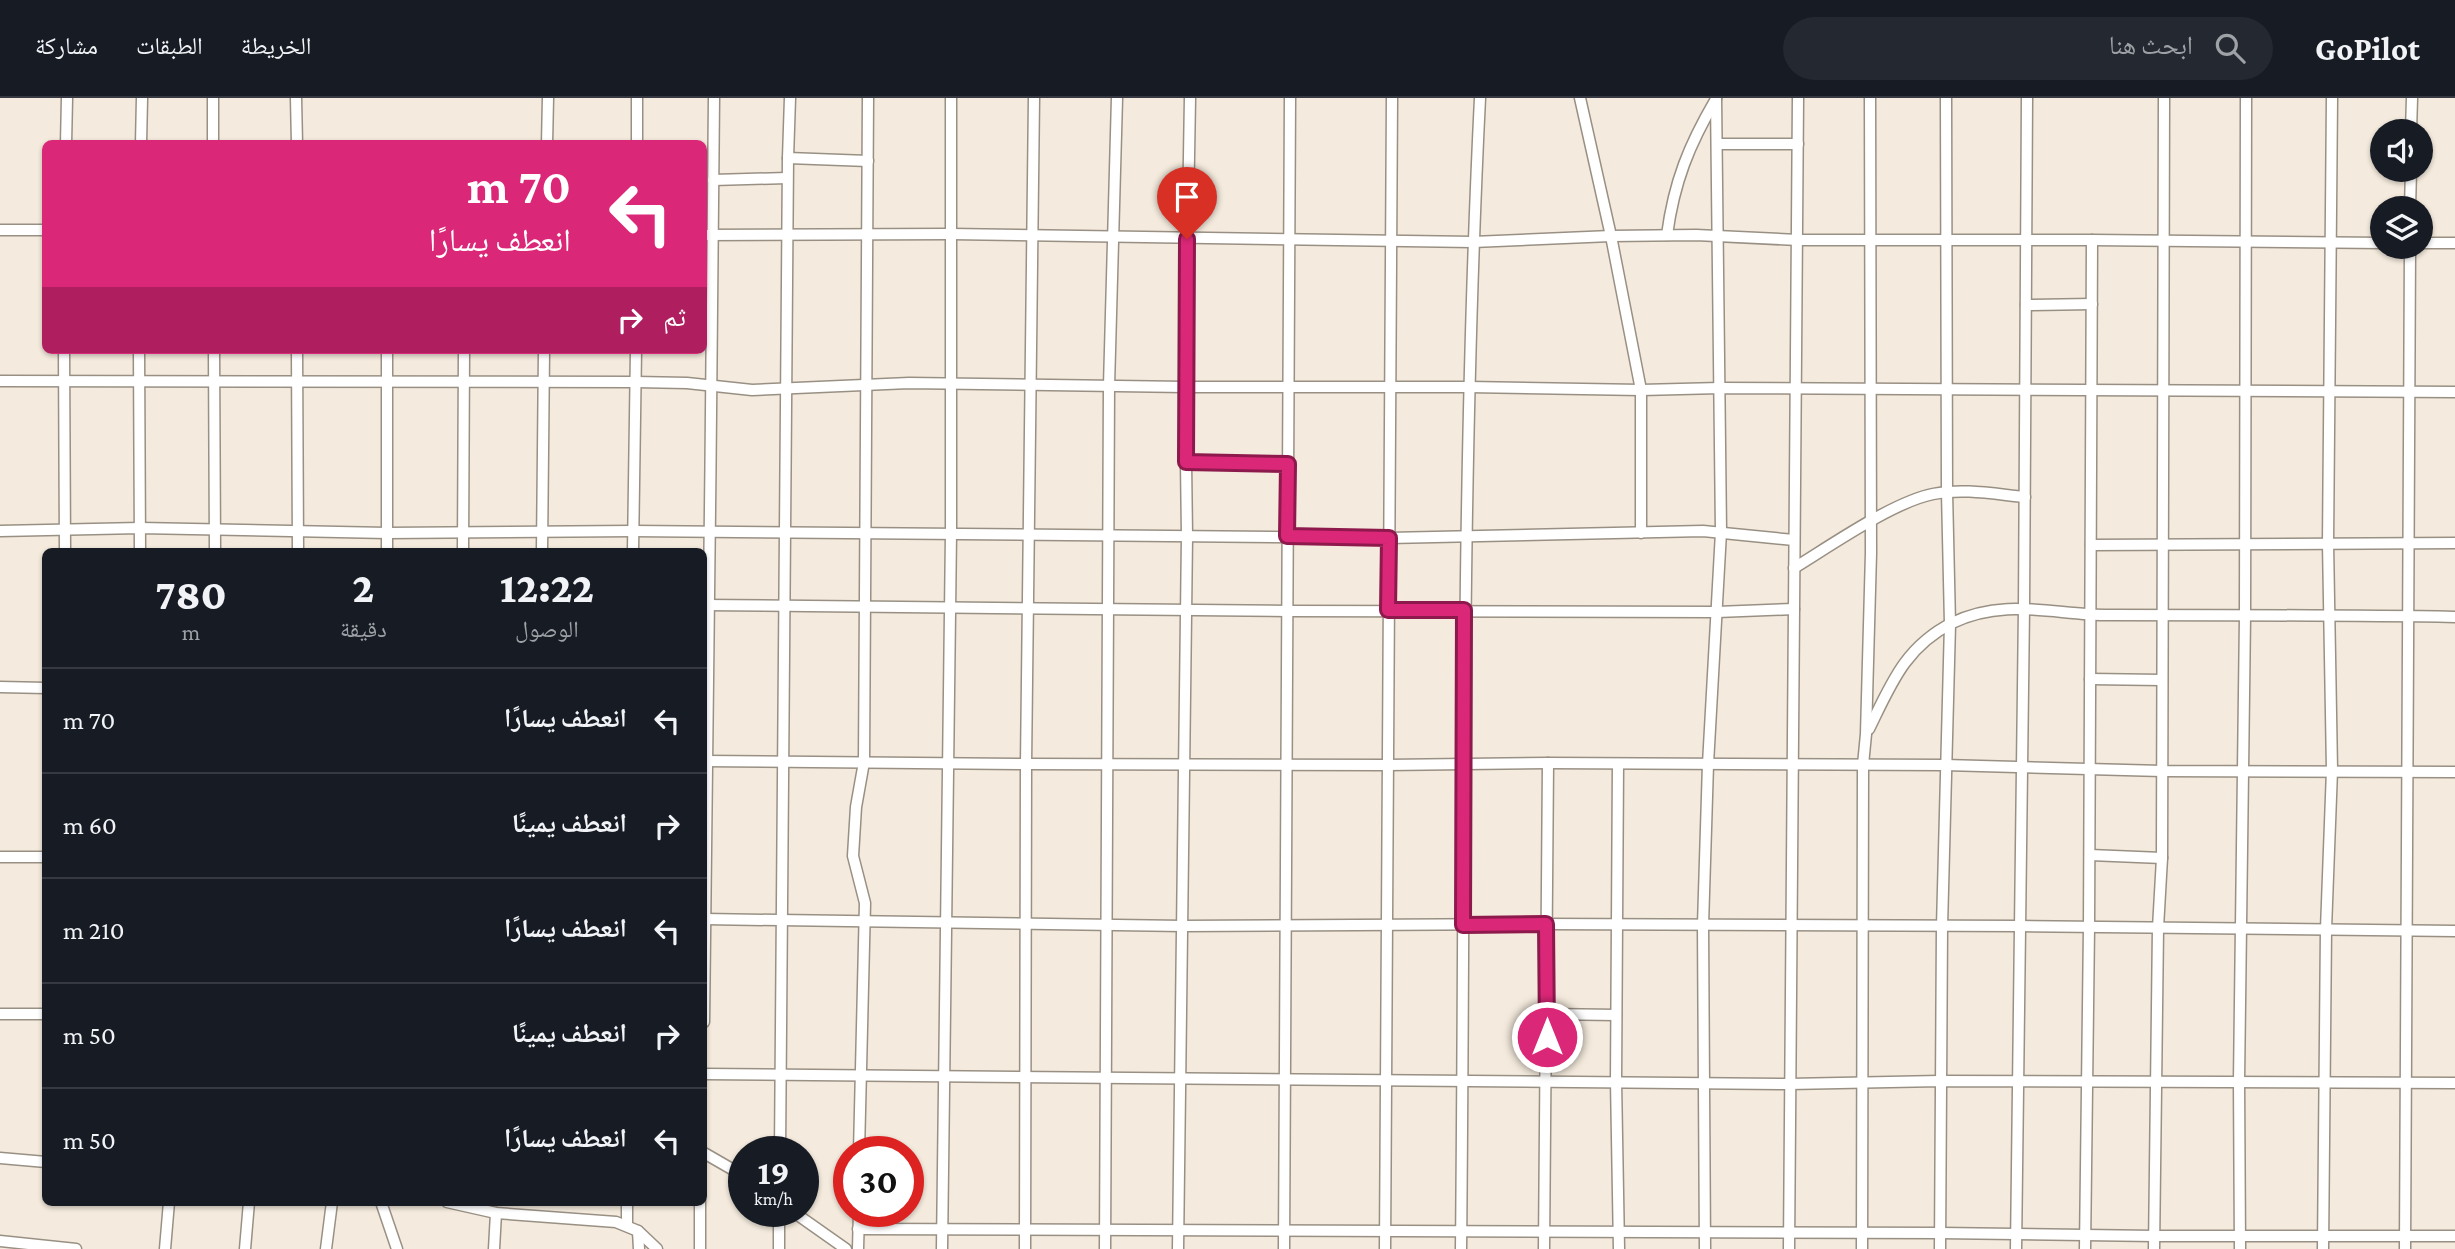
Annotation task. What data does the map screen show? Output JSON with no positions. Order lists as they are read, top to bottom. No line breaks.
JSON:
{"page":{"header":"GoPilot","search":"ابحث هنا","nav":["الخريطة","الطبقات","مشاركة"],"turn":["70 m","انعطف يسارًا"],"then":"ثم","eta":["12:22","الوصول","2","دقيقة","780","m"],"list":[{"name":"انعطف يسارًا","value":"70 m"},{"name":"انعطف يمينًا","value":"60 m"},{"name":"انعطف يسارًا","value":"210 m"},{"name":"انعطف يمينًا","value":"50 m"},{"name":"انعطف يسارًا","value":"50 m"}],"speed":"19 km/h","limit":"30"}}
